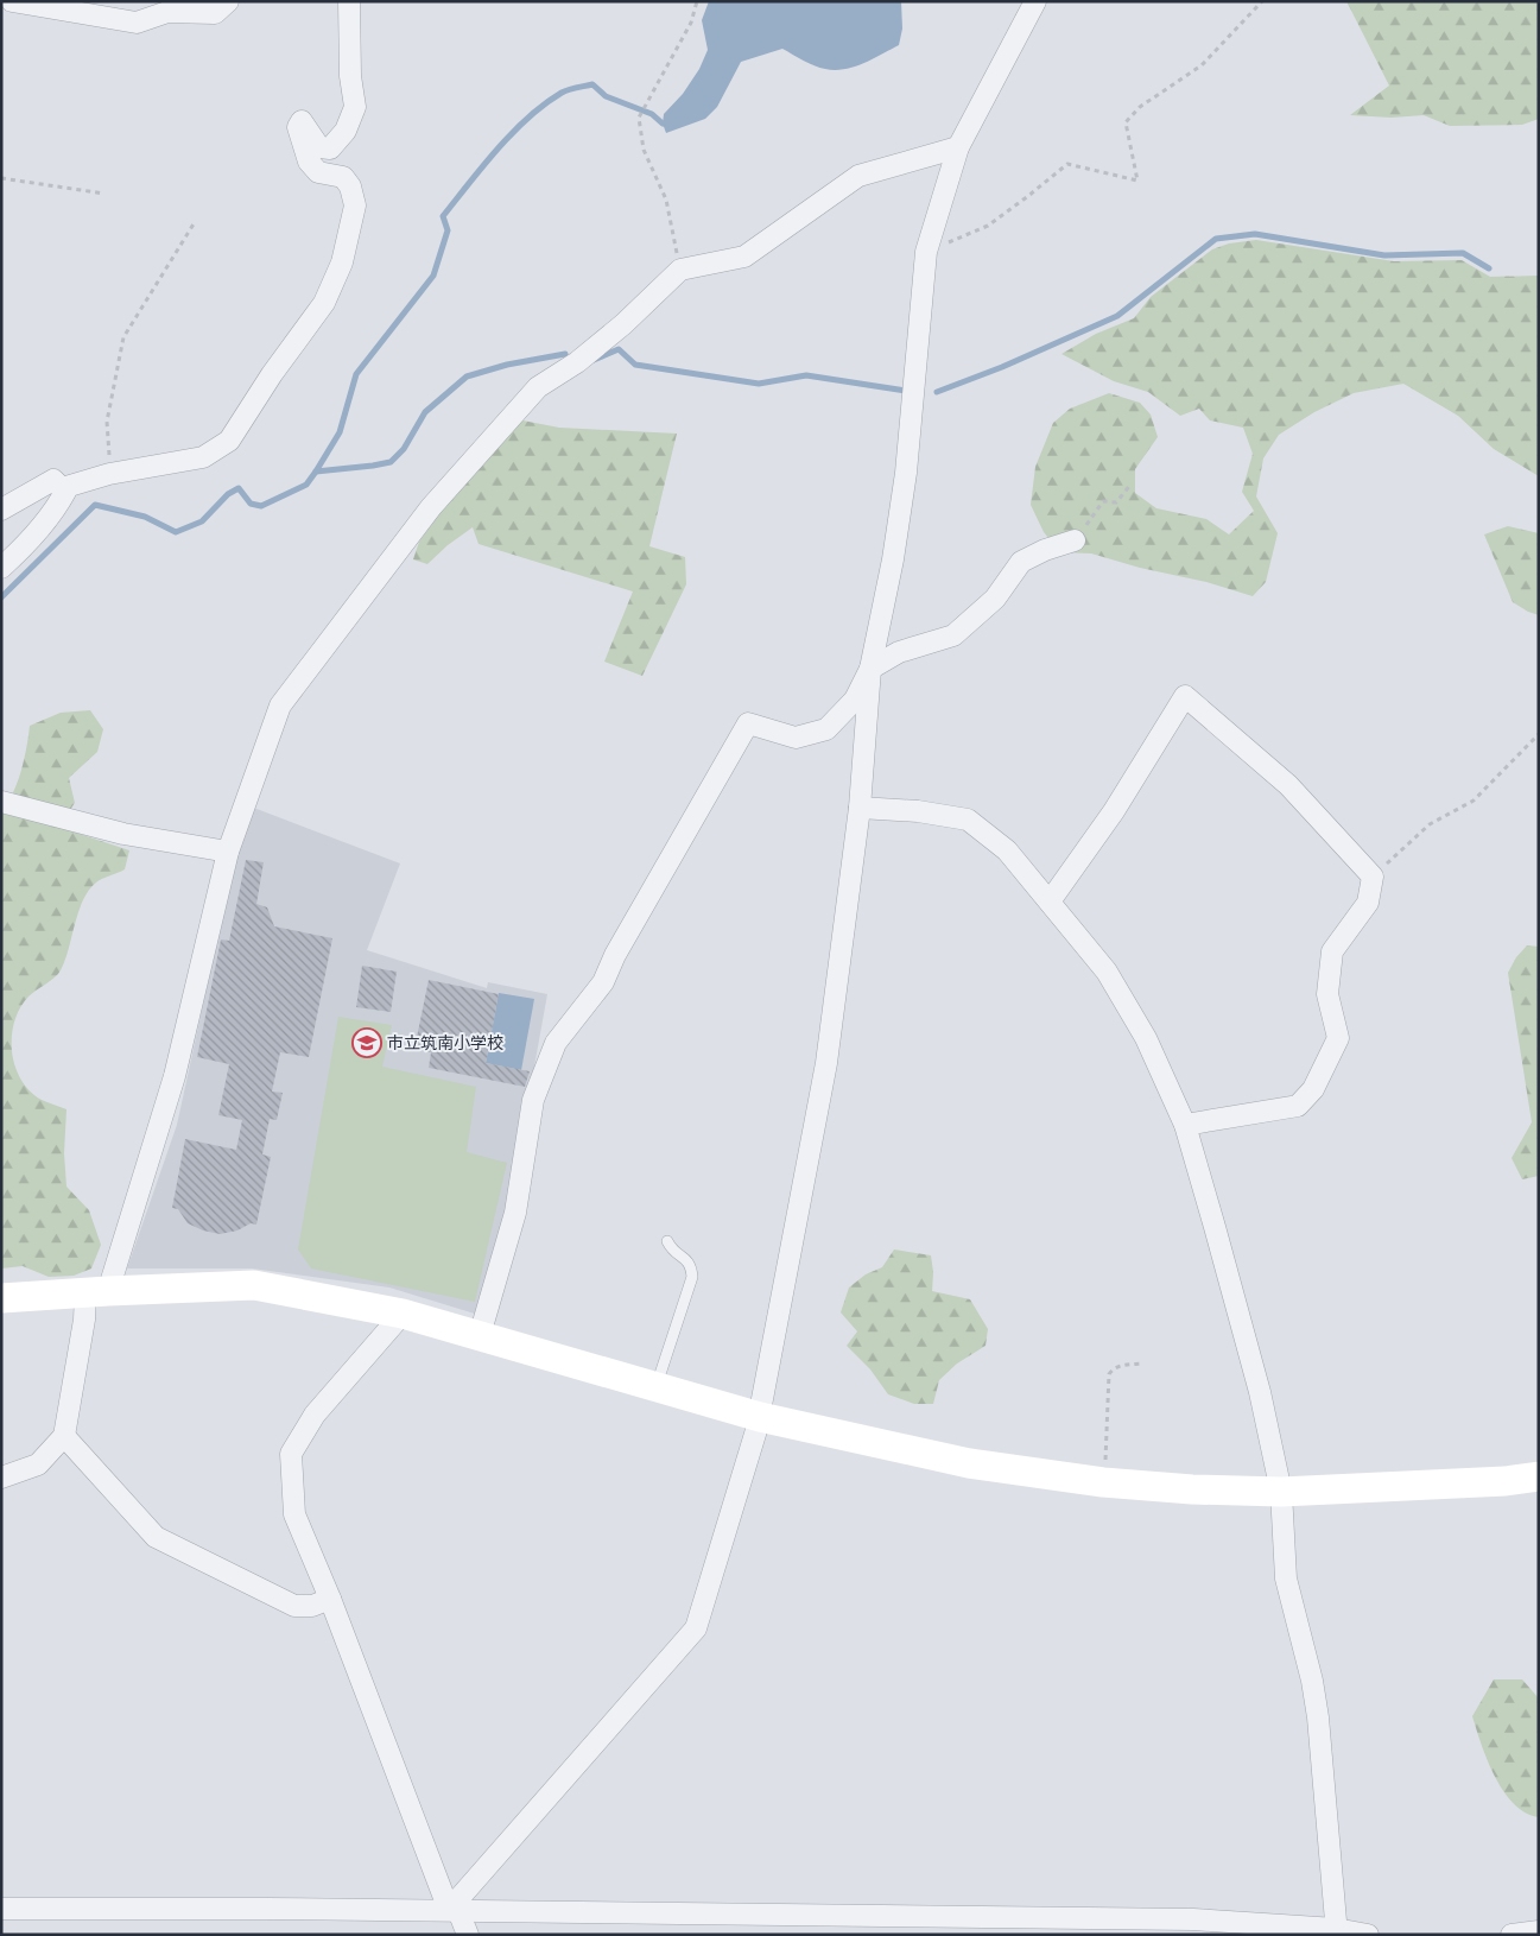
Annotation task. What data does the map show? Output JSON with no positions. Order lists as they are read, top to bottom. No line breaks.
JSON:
{"places":{"school or university":["市立筑南小学校"]}}
